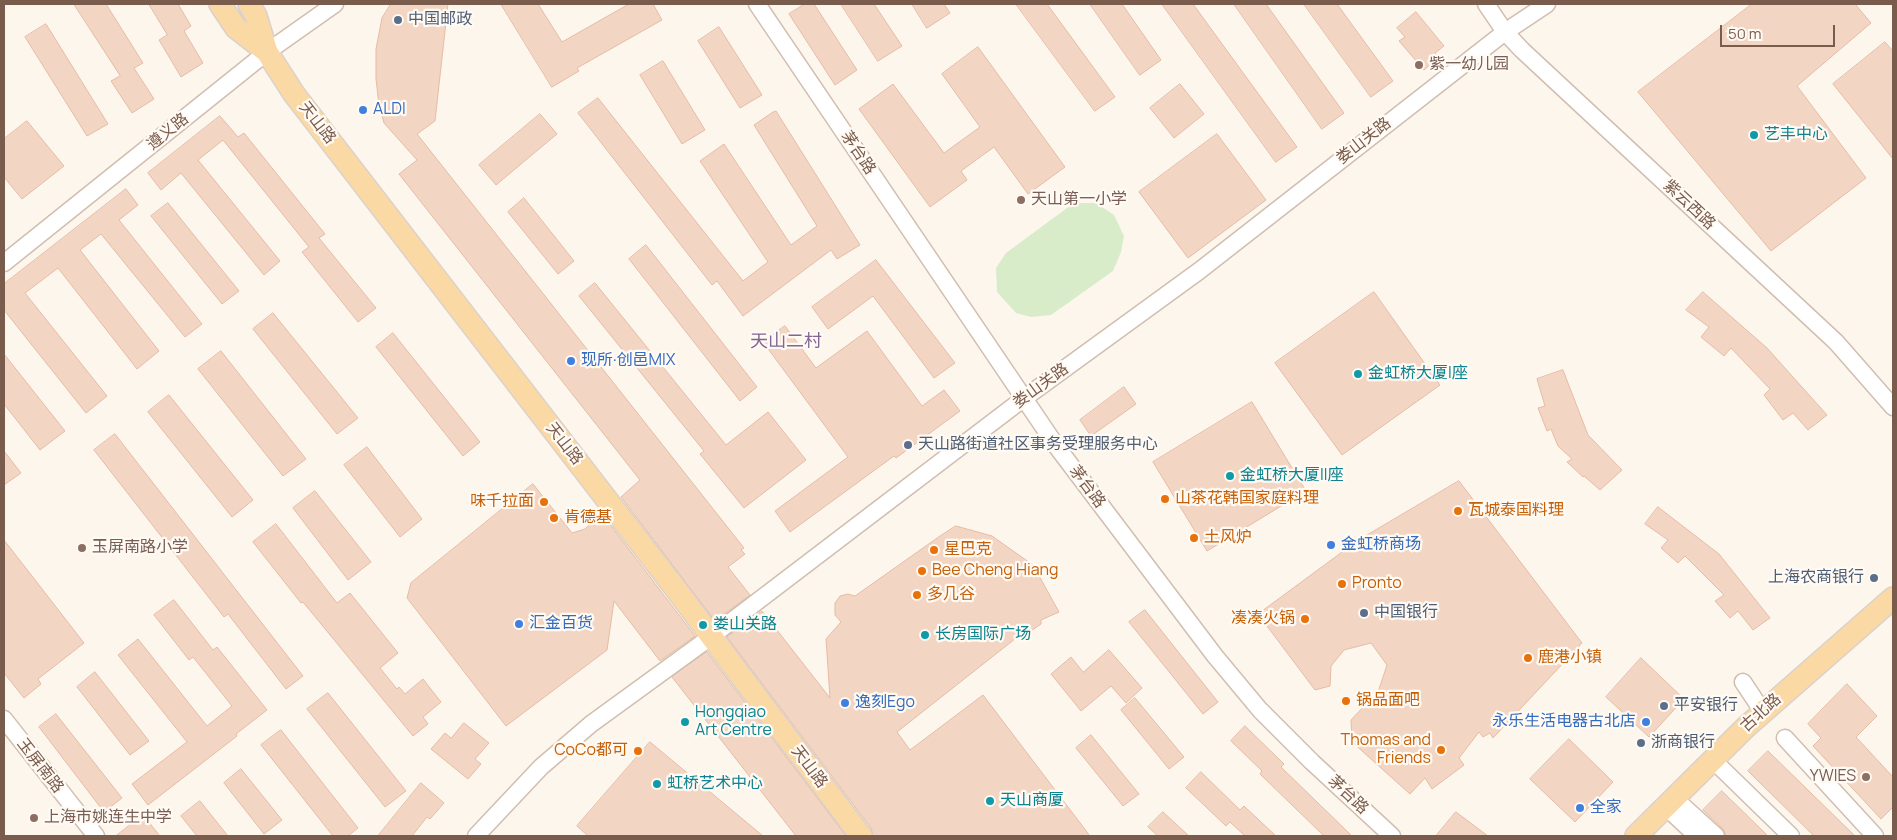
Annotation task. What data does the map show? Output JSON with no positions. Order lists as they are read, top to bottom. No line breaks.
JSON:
{"streets":{"main road":["天山路","古北路"],"street":["遵义路","娄山关路","茅台路","紫云西路","玉屏南路"]},"crossings":[["天山路","遵义路"],["天山路","娄山关路"],["娄山关路","茅台路"],["娄山关路","紫云西路"]],"districts":["天山二村"],"places":["中国邮政","紫一幼儿园","ALDI","艺丰中心","天山第一小学","现所·创邑MIX","金虹桥大厦I座","天山路街道社区事务受理服务中心","金虹桥大厦II座","山茶花韩国家庭料理","味千拉面","瓦城泰国料理","肯德基","土风炉","金虹桥商场","玉屏南路小学","星巴克","Bee Cheng Hiang","上海农商银行","Pronto","多几谷","中国银行","凑凑火锅","汇金百货","娄山关路","长房国际广场","鹿港小镇","锅品面吧","逸刻Ego","平安银行","Hongqiao Art Centre","永乐生活电器古北店","浙商银行","Thomas and Friends","CoCo都可","YWIES","虹桥艺术中心","天山商厦","全家","上海市姚连生中学"],"scale_bar":"50 m"}
